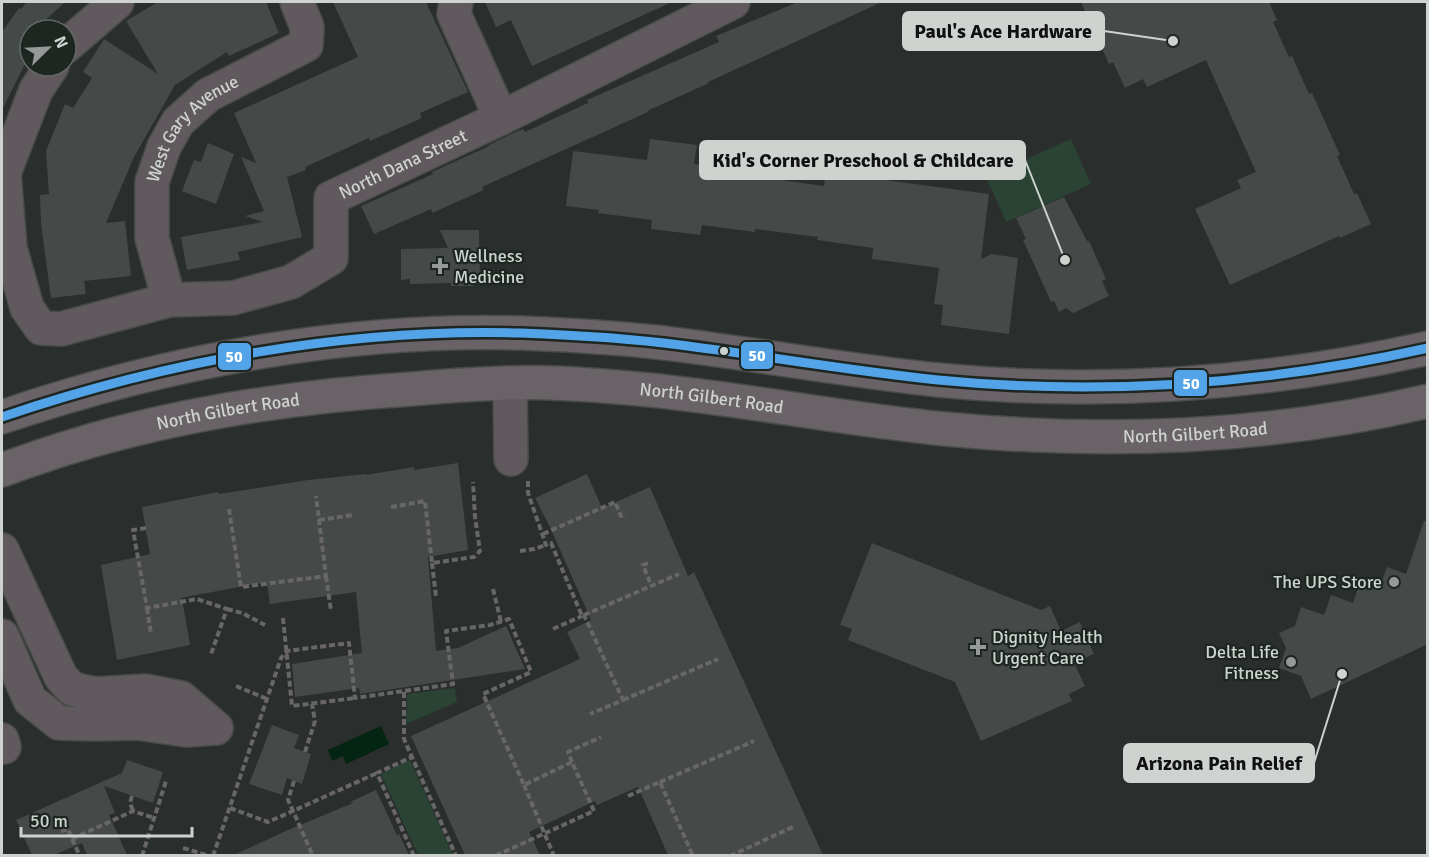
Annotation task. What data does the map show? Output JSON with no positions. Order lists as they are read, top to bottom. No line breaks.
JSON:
{"streets":{"main road":["North Gilbert Road"],"street":["West Gary Avenue","North Dana Street"]},"crossings":[["West Gary Avenue","North Dana Street"]],"places":{"other":["Paul's Ace Hardware","Kid's Corner Preschool & Childcare","The UPS Store","Delta Life Fitness","Arizona Pain Relief"],"health":["Wellness Medicine","Dignity Health Urgent Care"]},"lines":["transit line 50"],"scale_bar":"50 m","north":"top right"}
